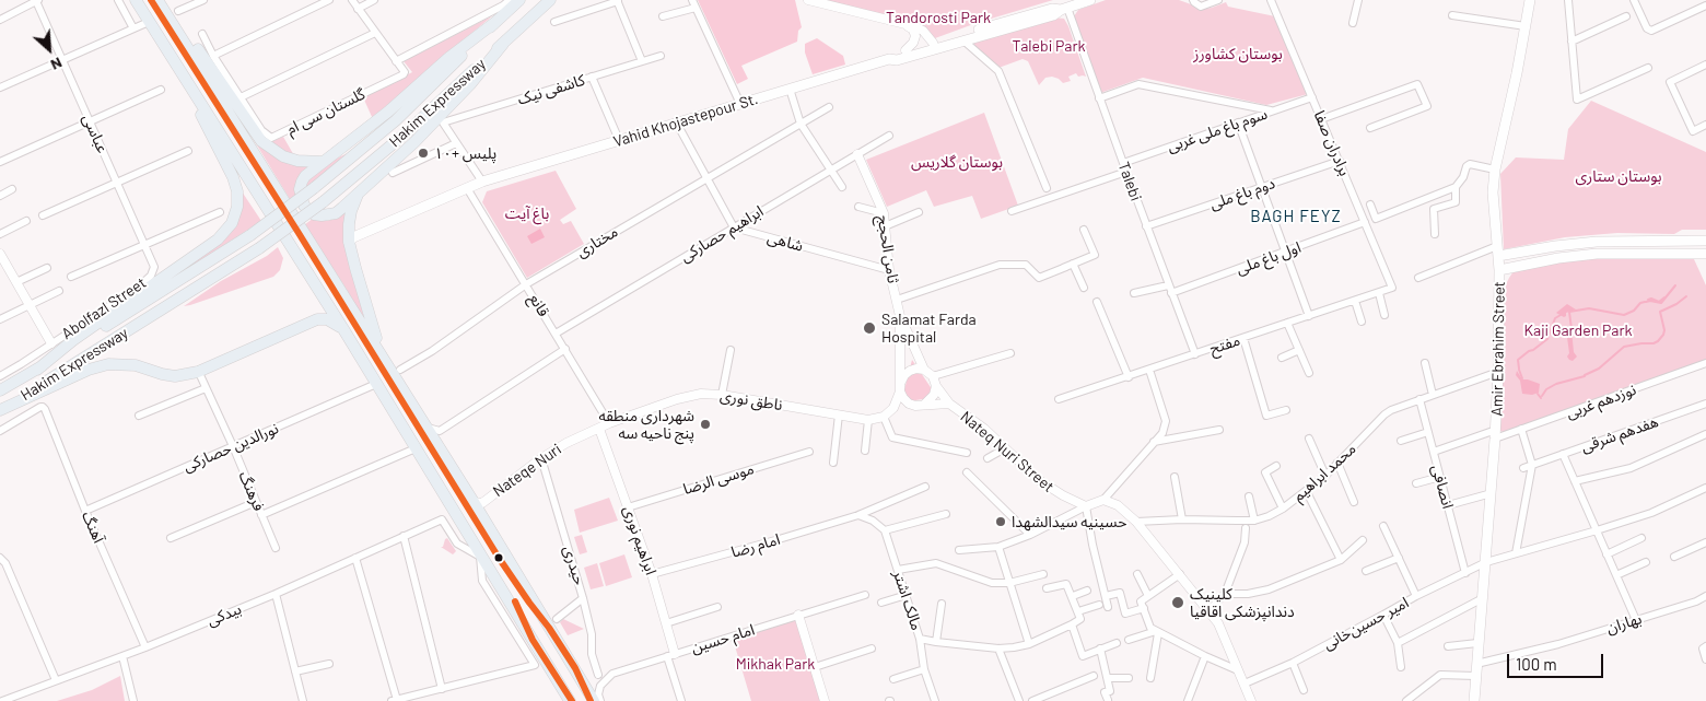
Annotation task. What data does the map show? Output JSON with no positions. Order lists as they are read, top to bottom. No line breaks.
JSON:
{"streets":{"highway":["Hakim Expressway"],"main road":["Vahid Khojastepour St.","Amir Ebrahim Street"],"street":["کاشفی نیک","گلستان سی ام","سوم باغ ملی غربی","عباسی","برادران صفا","Talebi","دوم باغ ملی","ابراهیم حصارکی","مختاری","شاهی","ثامن الحجج","اول باغ ملی","قانع","Abolfazl Street","مفتح","ناطق نوری","نوزدهم غربی","هفدهم شرقی","نورالدین حصارکی","Nateq Nuri Street","Nateqe Nuri","محمد ابراهیم","موسی الرضا","انصافی","فرهنگ","آهنگ","ابراهیم نوری","امام رضا","حیدری","مالک اشتر","بیدکی","امیر حسین‌خانی","بهاران","امام حسین"]},"crossings":[["Vahid Khojastepour St.","Talebi"],["Vahid Khojastepour St.","قانع"],["سوم باغ ملی غربی","برادران صفا"],["سوم باغ ملی غربی","Talebi"],["عباسی","Abolfazl Street"],["برادران صفا","دوم باغ ملی"],["برادران صفا","اول باغ ملی"],["برادران صفا","مفتح"],["Talebi","دوم باغ ملی"],["Talebi","اول باغ ملی"],["Talebi","مفتح"],["ابراهیم حصارکی","شاهی"],["ابراهیم حصارکی","ثامن الحجج"],["ابراهیم حصارکی","قانع"],["مختاری","قانع"],["شاهی","ثامن الحجج"],["قانع","ناطق نوری"],["قانع","Nateqe Nuri"],["Amir Ebrahim Street","نوزدهم غربی"],["Amir Ebrahim Street","محمد ابراهیم"],["Amir Ebrahim Street","امیر حسین‌خانی"],["Amir Ebrahim Street","بهاران"],["ناطق نوری","Nateqe Nuri"],["نوزدهم غربی","انصافی"],["نورالدین حصارکی","فرهنگ"],["نورالدین حصارکی","آهنگ"],["Nateqe Nuri","ابراهیم نوری"],["Nateqe Nuri","حیدری"],["محمد ابراهیم","انصافی"],["موسی الرضا","ابراهیم نوری"],["انصافی","امیر حسین‌خانی"],["آهنگ","بیدکی"],["ابراهیم نوری","امام رضا"],["ابراهیم نوری","امام حسین"]],"districts":["BAGH FEYZ"],"parks":["Tandorosti Park","Talebi Park","بوستان کشاورز","بوستان گلاریس","بوستان ستاری","باغ آیت","Kaji Garden Park","Mikhak Park"],"places":["پلیس +۱۰","Salamat Farda Hospital","شهرداری منطقه پنج ناحیه سه","حسینیه سیدالشهدا","کلینیک دندانپزشکی اقاقیا"],"scale_bar":"100 m","north":"bottom right"}
